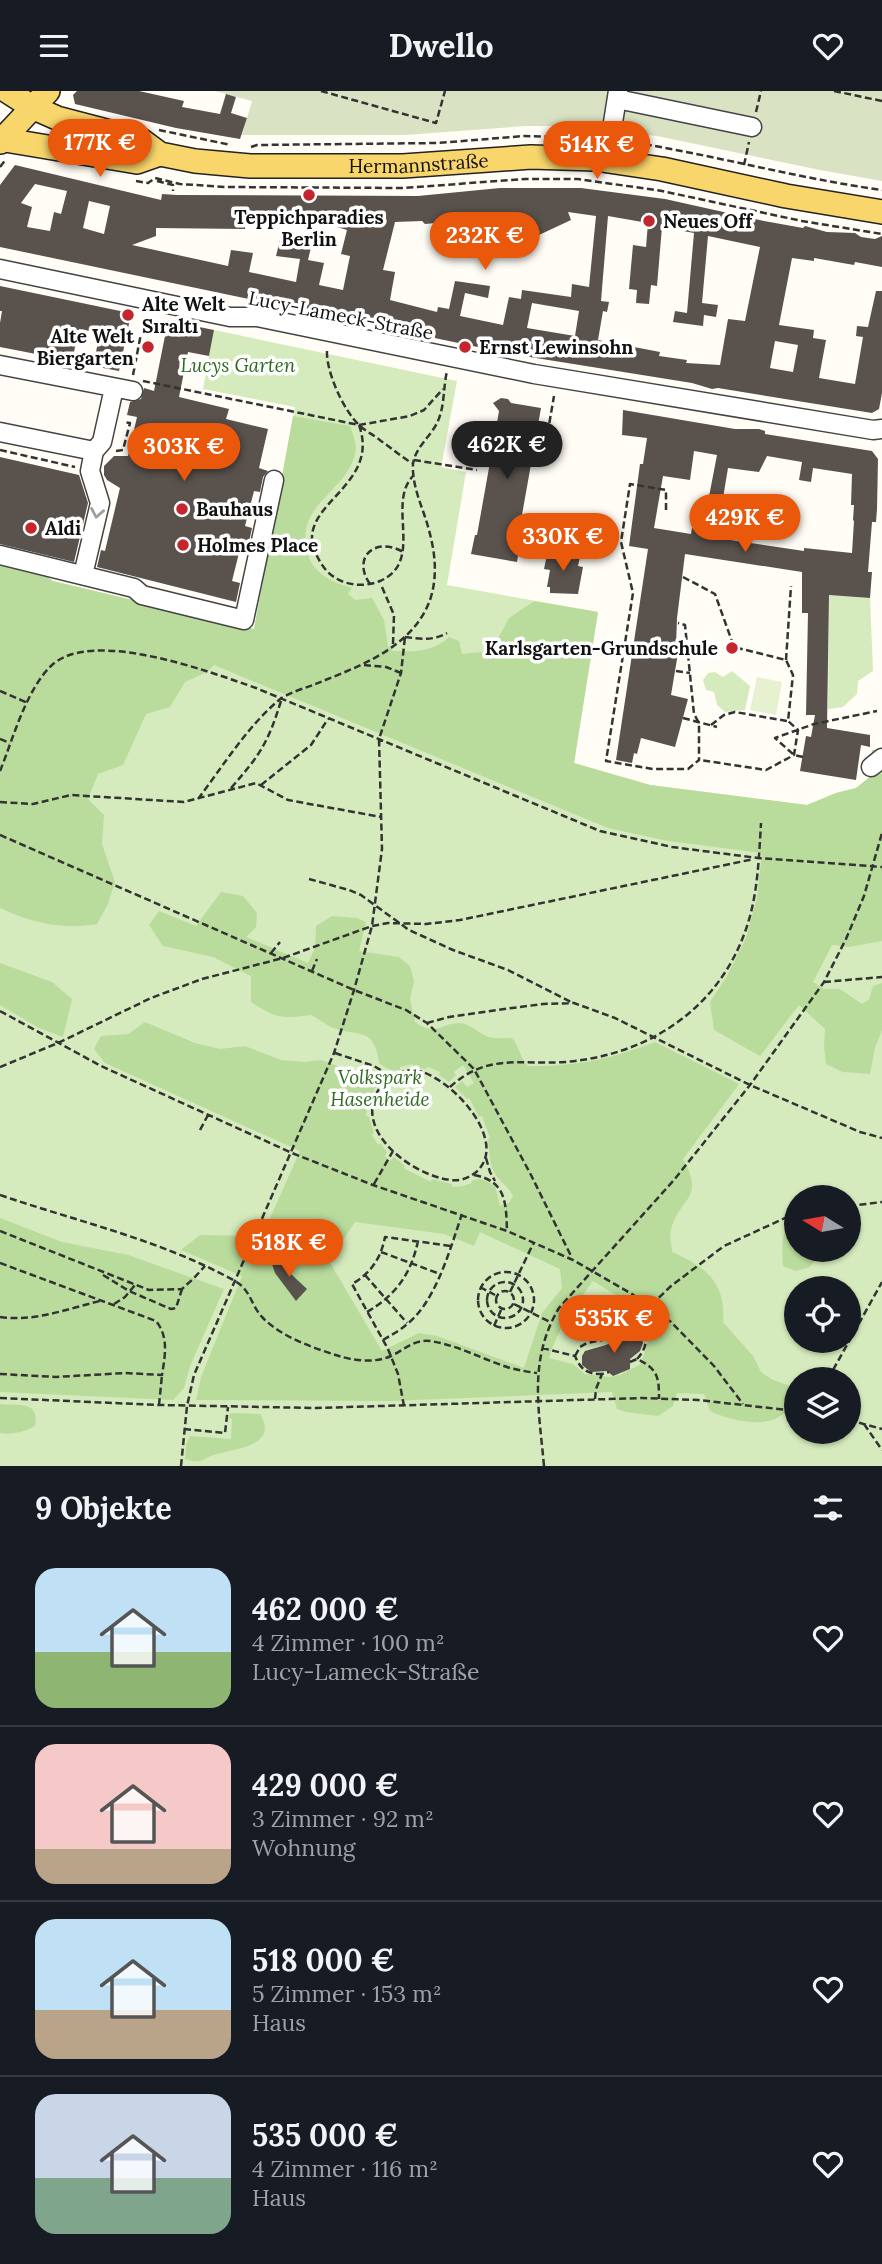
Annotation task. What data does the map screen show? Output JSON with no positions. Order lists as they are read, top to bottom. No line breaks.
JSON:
{"streets":{"main road":["Hermannstraße"],"street":["Lucy-Lameck-Straße"]},"parks":["Lucys Garten","Volkspark Hasenheide"],"places":["Teppichparadies Berlin","Neues Off","Alte Welt Sıraltı","Alte Welt Biergarten","Ernst Lewinsohn","Bauhaus","Aldi","Holmes Place","Karlsgarten-Grundschule"],"north":"left","page":{"header":"Dwello","price":["177K €","514K €","232K €","462K €","303K €","429K €","330K €","518K €","535K €"],"heading":"9 Objekte","list":[{"name":"462 000 €","note":"4 Zimmer · 100 m² · Lucy-Lameck-Straße"},{"name":"429 000 €","note":"3 Zimmer · 92 m² · Wohnung"},{"name":"518 000 €","note":"5 Zimmer · 153 m² · Haus"},{"name":"535 000 €","note":"4 Zimmer · 116 m² · Haus"}]}}
